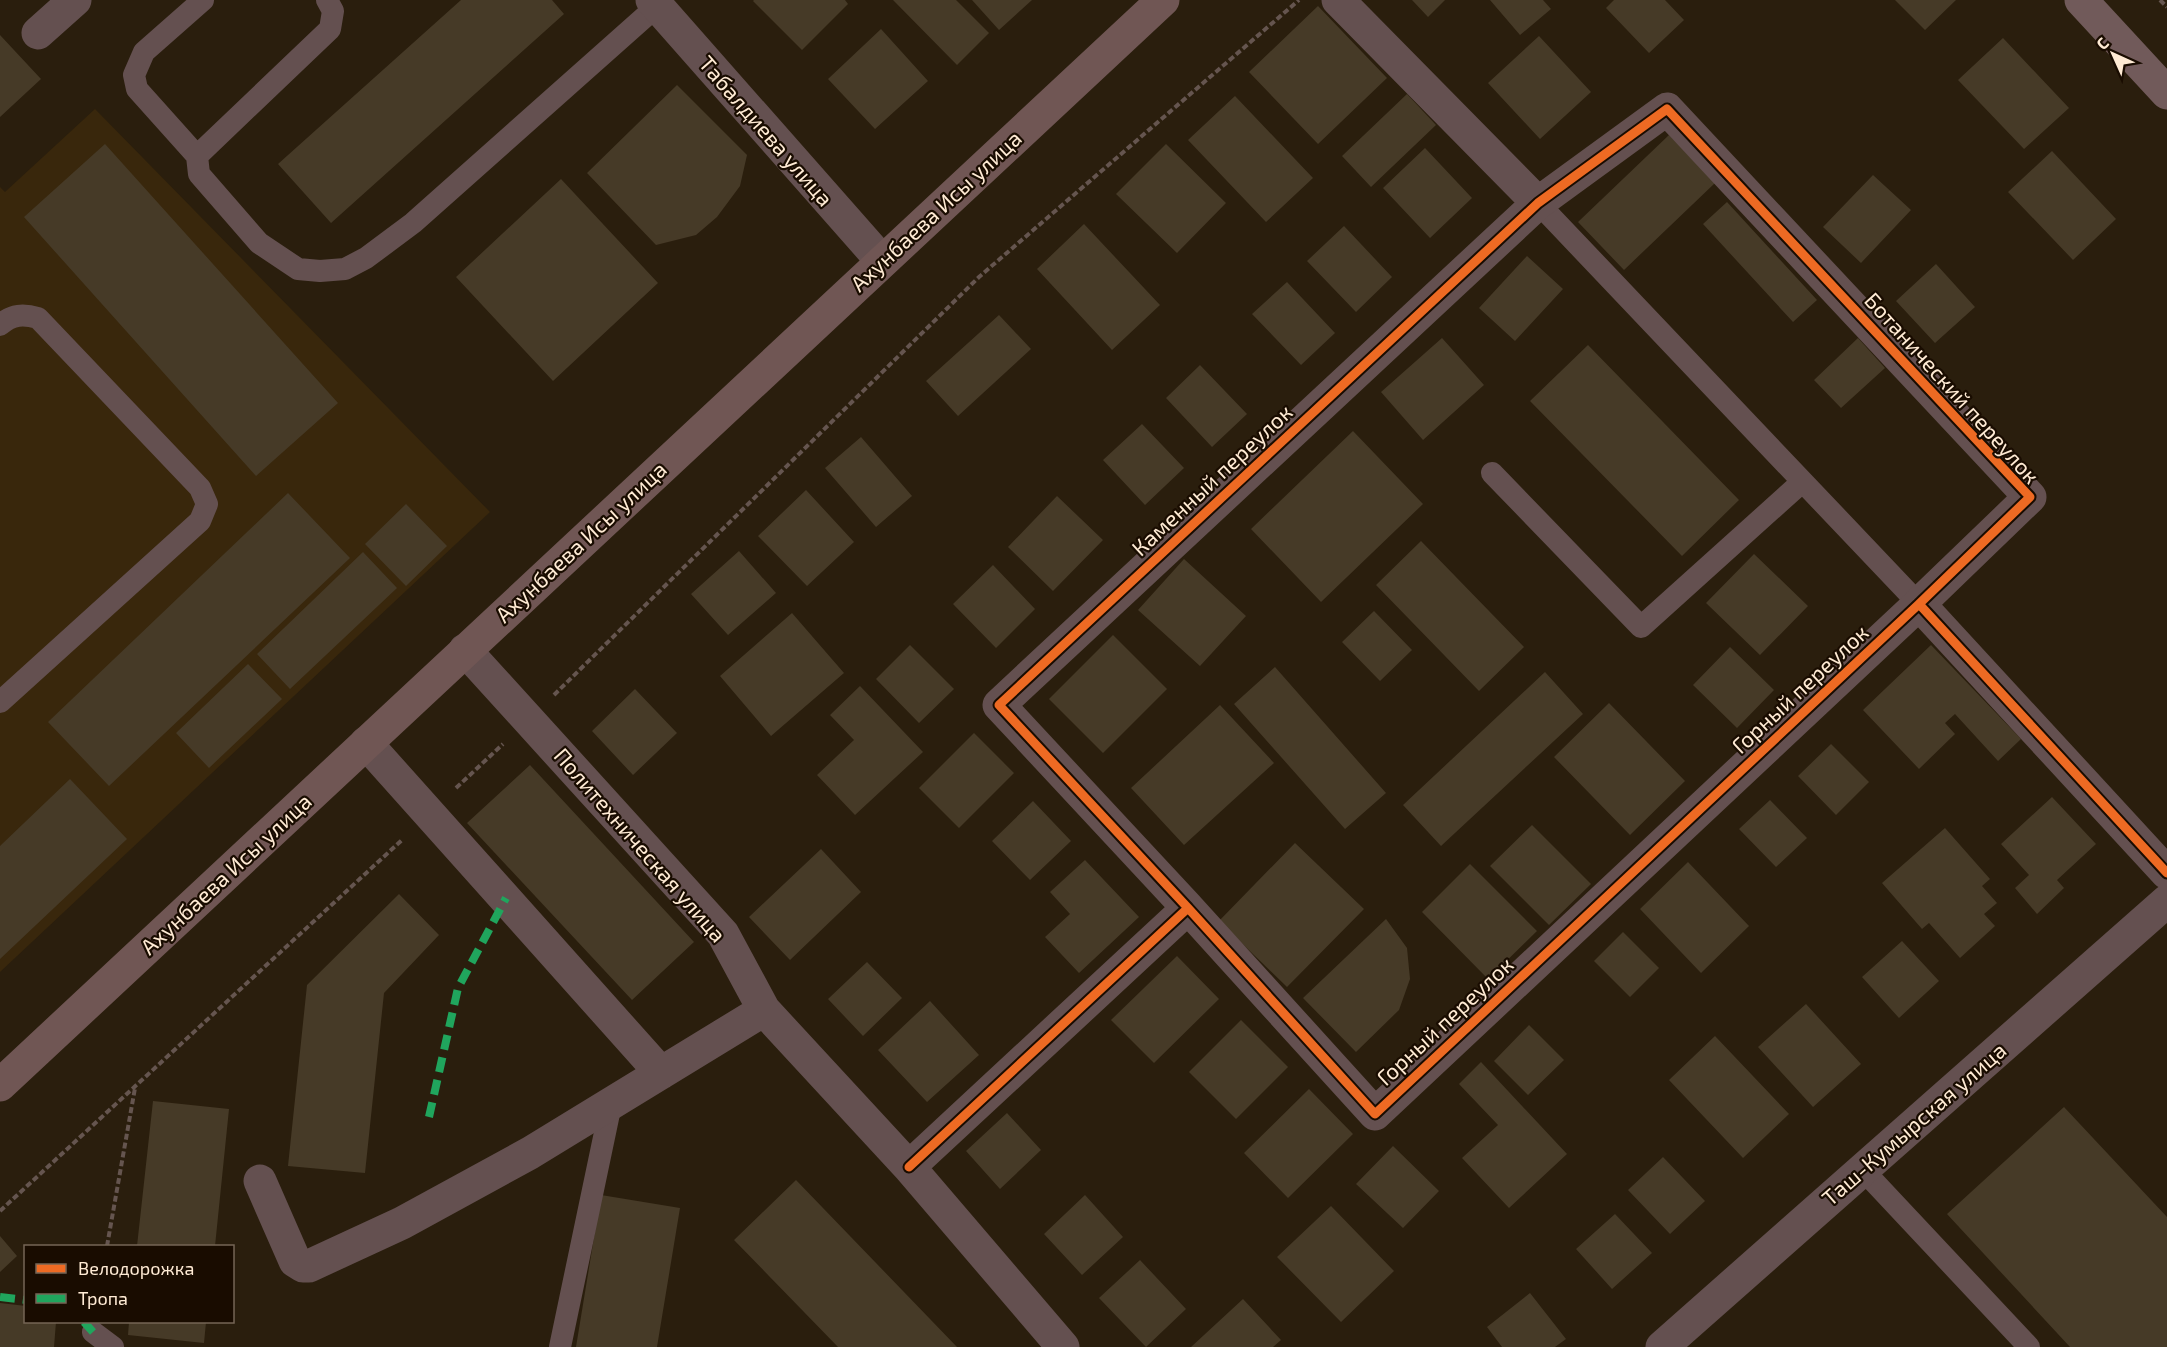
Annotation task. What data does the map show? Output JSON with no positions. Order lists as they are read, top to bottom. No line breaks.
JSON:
{"streets":{"main road":["Ахунбаева Исы улица"],"street":["Табалдиева улица","Ботанический переулок","Каменный переулок","Горный переулок","Политехническая улица","Таш-Кумырская улица"]},"crossings":[["Табалдиева улица","Ахунбаева Исы улица"],["Ахунбаева Исы улица","Политехническая улица"],["Ботанический переулок","Каменный переулок"],["Ботанический переулок","Горный переулок"],["Каменный переулок","Горный переулок"]],"legend":["Велодорожка","Тропа"],"north":"top left"}
